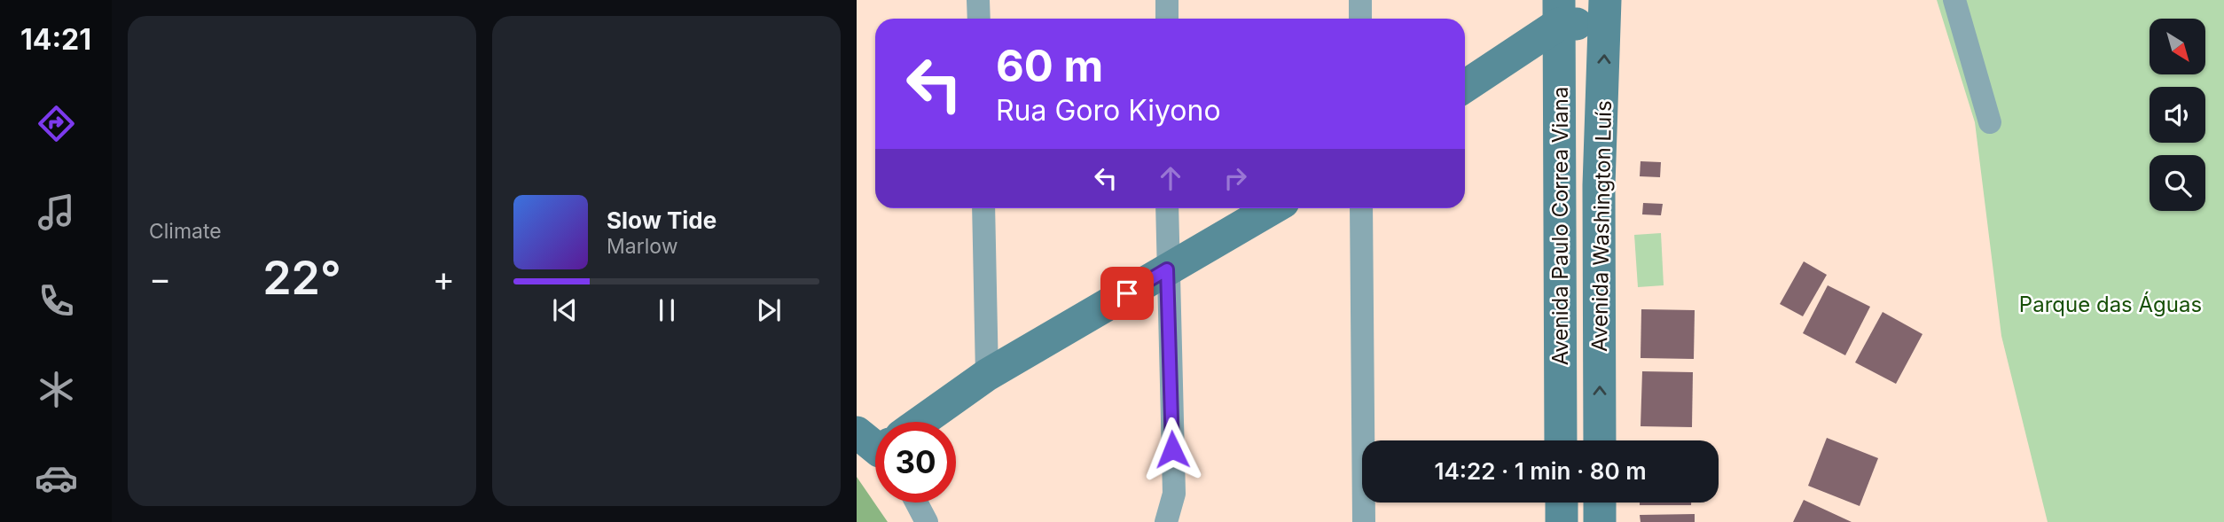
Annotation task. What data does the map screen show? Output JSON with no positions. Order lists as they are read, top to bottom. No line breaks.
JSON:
{"streets":{"street":["Avenida Paulo Correa Viana","Avenida Washington Luís"]},"parks":["Parque das Águas"],"north":"bottom right","page":{"tabs":"14:21","tile":"Climate","turn":["60 m","Rua Goro Kiyono"],"song":["Slow Tide","Marlow"],"heat":["−","22°","+"],"limit":"30","trip":"14:22 · 1 min · 80 m"}}
